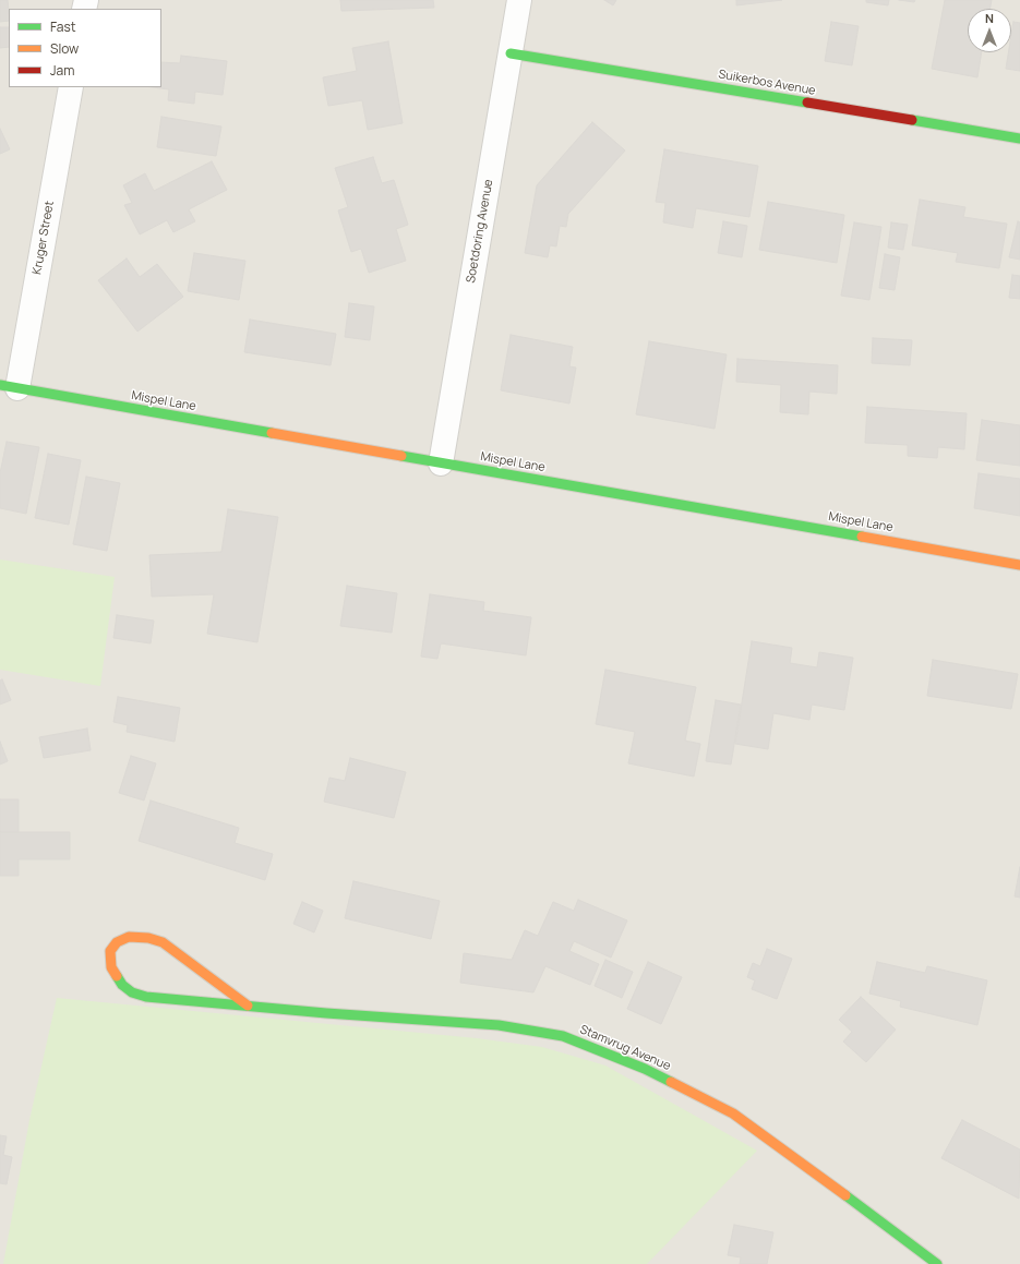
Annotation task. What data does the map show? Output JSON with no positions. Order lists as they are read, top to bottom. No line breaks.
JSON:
{"streets":{"street":["Suikerbos Avenue","Soetdoring Avenue","Kruger Street","Mispel Lane","Stamvrug Avenue"]},"crossings":[["Suikerbos Avenue","Soetdoring Avenue"],["Soetdoring Avenue","Mispel Lane"],["Kruger Street","Mispel Lane"]],"legend":["Fast","Slow","Jam"],"north":"top"}
